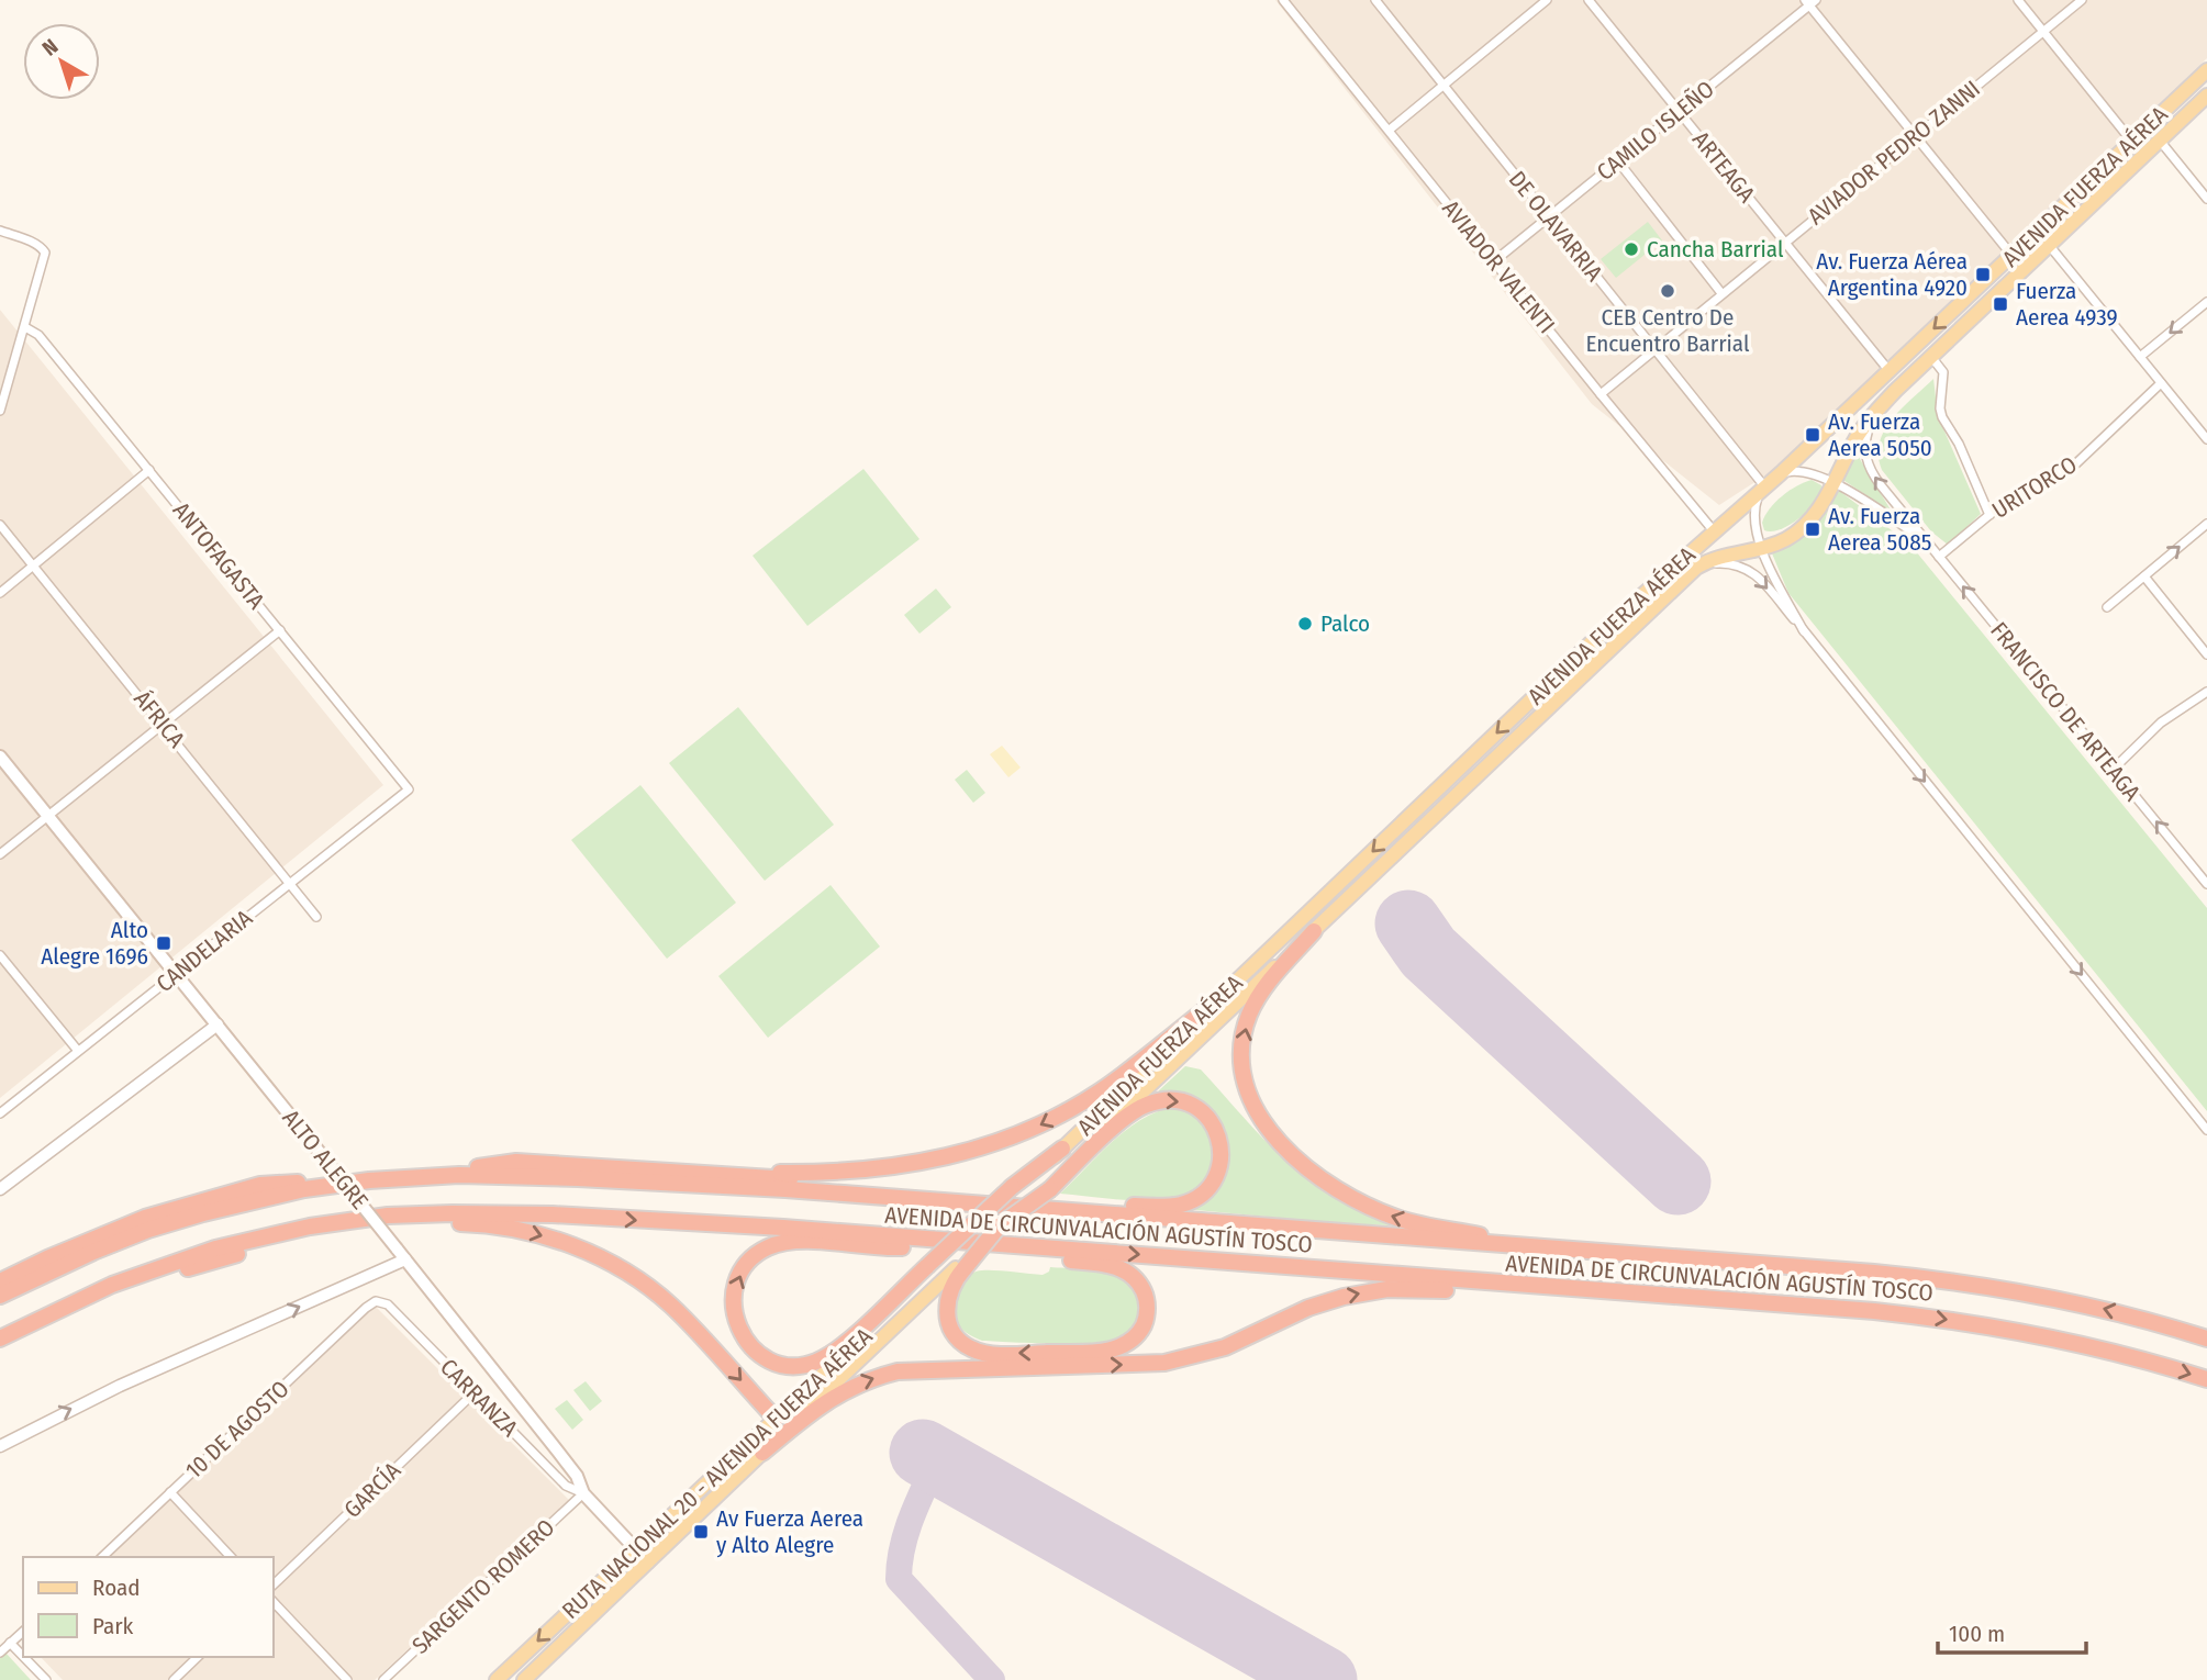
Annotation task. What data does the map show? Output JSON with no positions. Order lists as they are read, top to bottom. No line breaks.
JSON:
{"streets":{"highway":["AVENIDA DE CIRCUNVALACIÓN AGUSTÍN TOSCO"],"main road":["AVENIDA FUERZA AÉREA","ALTO ALEGRE","RUTA NACIONAL 20 - AVENIDA FUERZA AÉREA"],"street":["CAMILO ISLEÑO","AVIADOR PEDRO ZANNI","ARTEAGA","DE OLAVARRIA","AVIADOR VALENTI","URITORCO","ANTOFAGASTA","FRANCISCO DE ARTEAGA","ÁFRICA","CANDELARIA","CARRANZA","10 DE AGOSTO","GARCÍA","SARGENTO ROMERO"]},"crossings":[["CAMILO ISLEÑO","ARTEAGA"],["CAMILO ISLEÑO","DE OLAVARRIA"],["CAMILO ISLEÑO","AVIADOR VALENTI"],["AVIADOR PEDRO ZANNI","ARTEAGA"],["AVIADOR PEDRO ZANNI","DE OLAVARRIA"],["AVIADOR PEDRO ZANNI","AVIADOR VALENTI"],["ARTEAGA","AVENIDA FUERZA AÉREA"],["AVENIDA FUERZA AÉREA","DE OLAVARRIA"],["AVENIDA FUERZA AÉREA","AVIADOR VALENTI"],["AVENIDA FUERZA AÉREA","FRANCISCO DE ARTEAGA"],["URITORCO","FRANCISCO DE ARTEAGA"],["ANTOFAGASTA","CANDELARIA"],["ÁFRICA","CANDELARIA"],["CANDELARIA","ALTO ALEGRE"],["ALTO ALEGRE","CARRANZA"],["ALTO ALEGRE","RUTA NACIONAL 20 - AVENIDA FUERZA AÉREA"],["ALTO ALEGRE","SARGENTO ROMERO"],["CARRANZA","10 DE AGOSTO"],["CARRANZA","GARCÍA"],["CARRANZA","SARGENTO ROMERO"]],"one_way":["FRANCISCO DE ARTEAGA"],"places":{"other":["Cancha Barrial","CEB Centro De Encuentro Barrial","Palco"],"transit":["Av. Fuerza Aérea Argentina 4920","Fuerza Aerea 4939","Av. Fuerza Aerea 5050","Av. Fuerza Aerea 5085","Alto Alegre 1696","Av Fuerza Aerea y Alto Alegre"]},"legend":["Road","Park"],"scale_bar":"100 m","north":"top left"}
